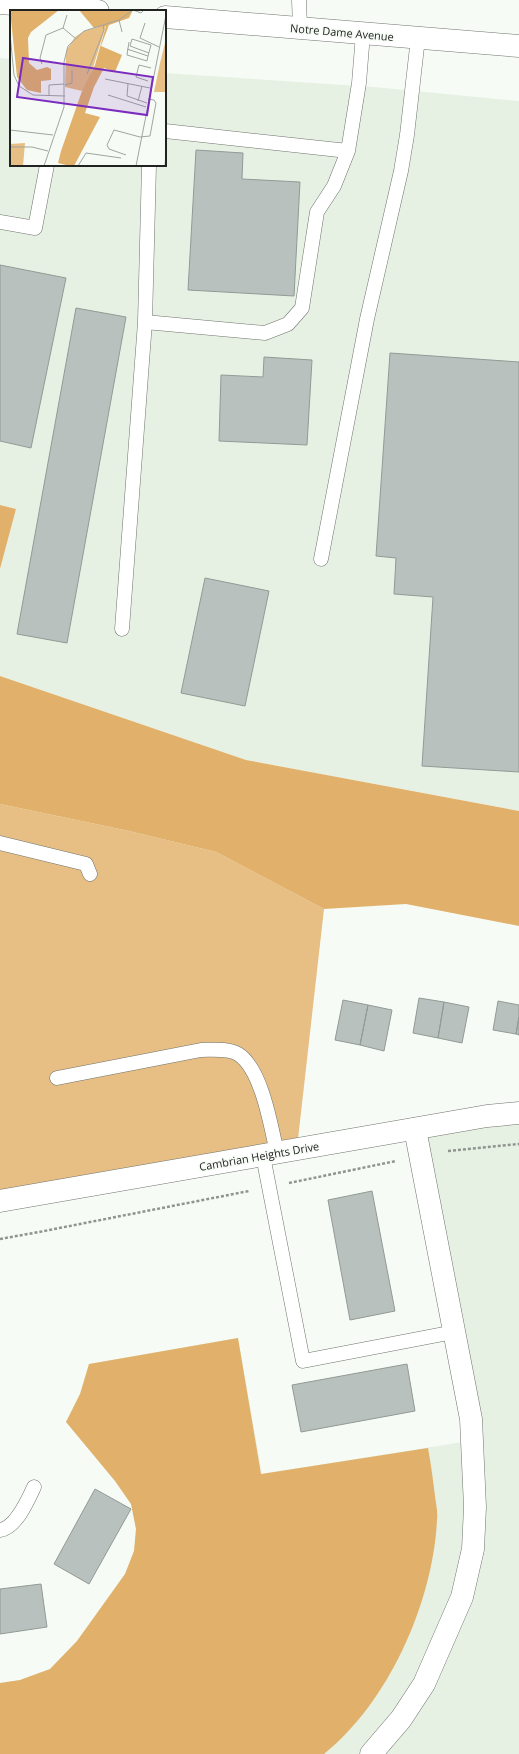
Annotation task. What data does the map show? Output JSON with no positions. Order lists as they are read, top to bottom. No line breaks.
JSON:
{"streets":{"street":["Notre Dame Avenue","Cambrian Heights Drive"]}}
